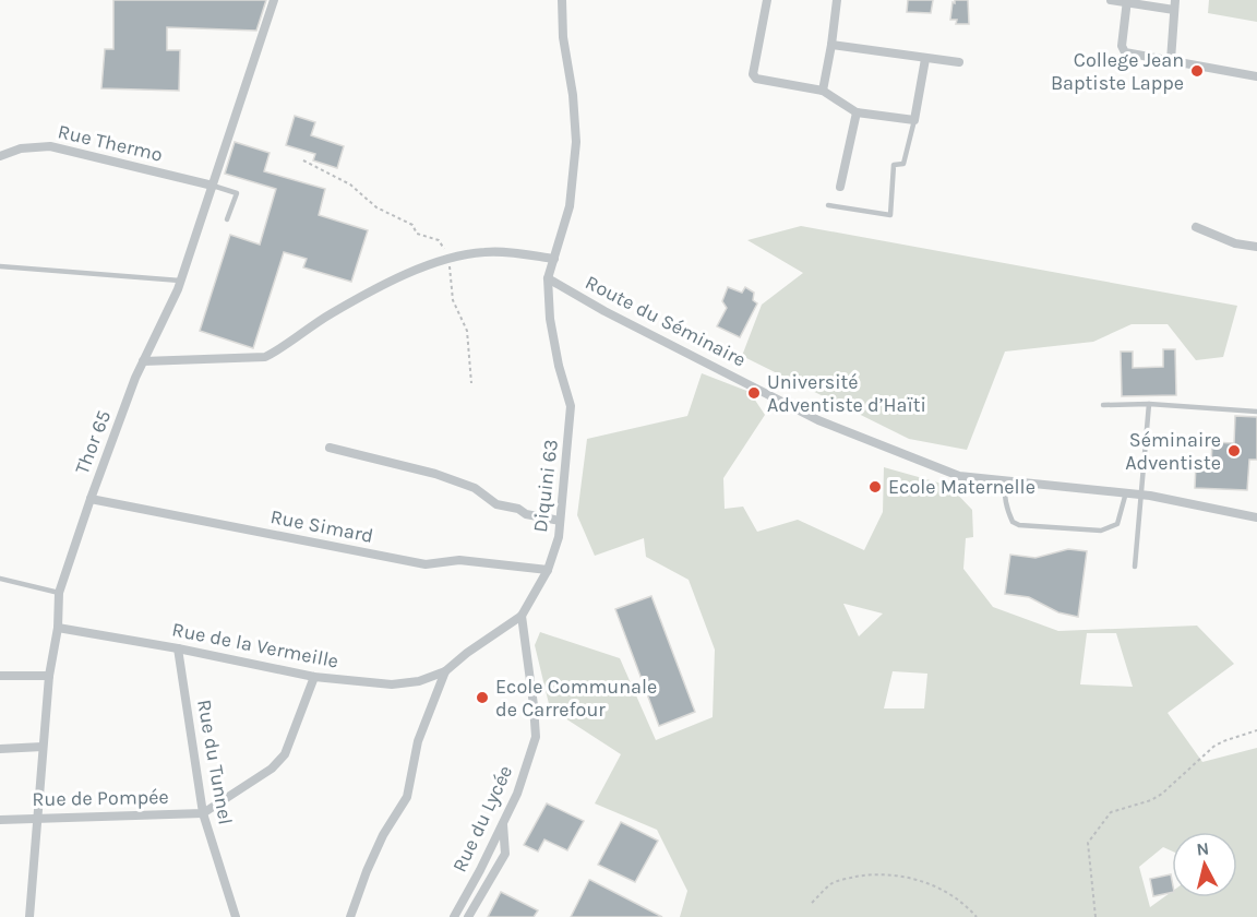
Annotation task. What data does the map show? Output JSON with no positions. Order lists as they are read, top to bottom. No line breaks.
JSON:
{"streets":{"street":["Rue Thermo","Route du Séminaire","Thor 65","Diquini 63","Rue Simard","Rue de la Vermeille","Rue du Tunnel","Rue de Pompée","Rue du Lycée"]},"crossings":[["Rue Thermo","Thor 65"],["Route du Séminaire","Diquini 63"],["Thor 65","Rue Simard"],["Thor 65","Rue de la Vermeille"],["Thor 65","Rue de Pompée"],["Diquini 63","Rue Simard"],["Diquini 63","Rue de la Vermeille"],["Diquini 63","Rue du Lycée"],["Rue de la Vermeille","Rue du Tunnel"],["Rue du Tunnel","Rue de Pompée"]],"places":["College Jean Baptiste Lappe","Université Adventiste d’Haïti","Séminaire Adventiste","Ecole Maternelle","Ecole Communale de Carrefour"],"north":"top"}
